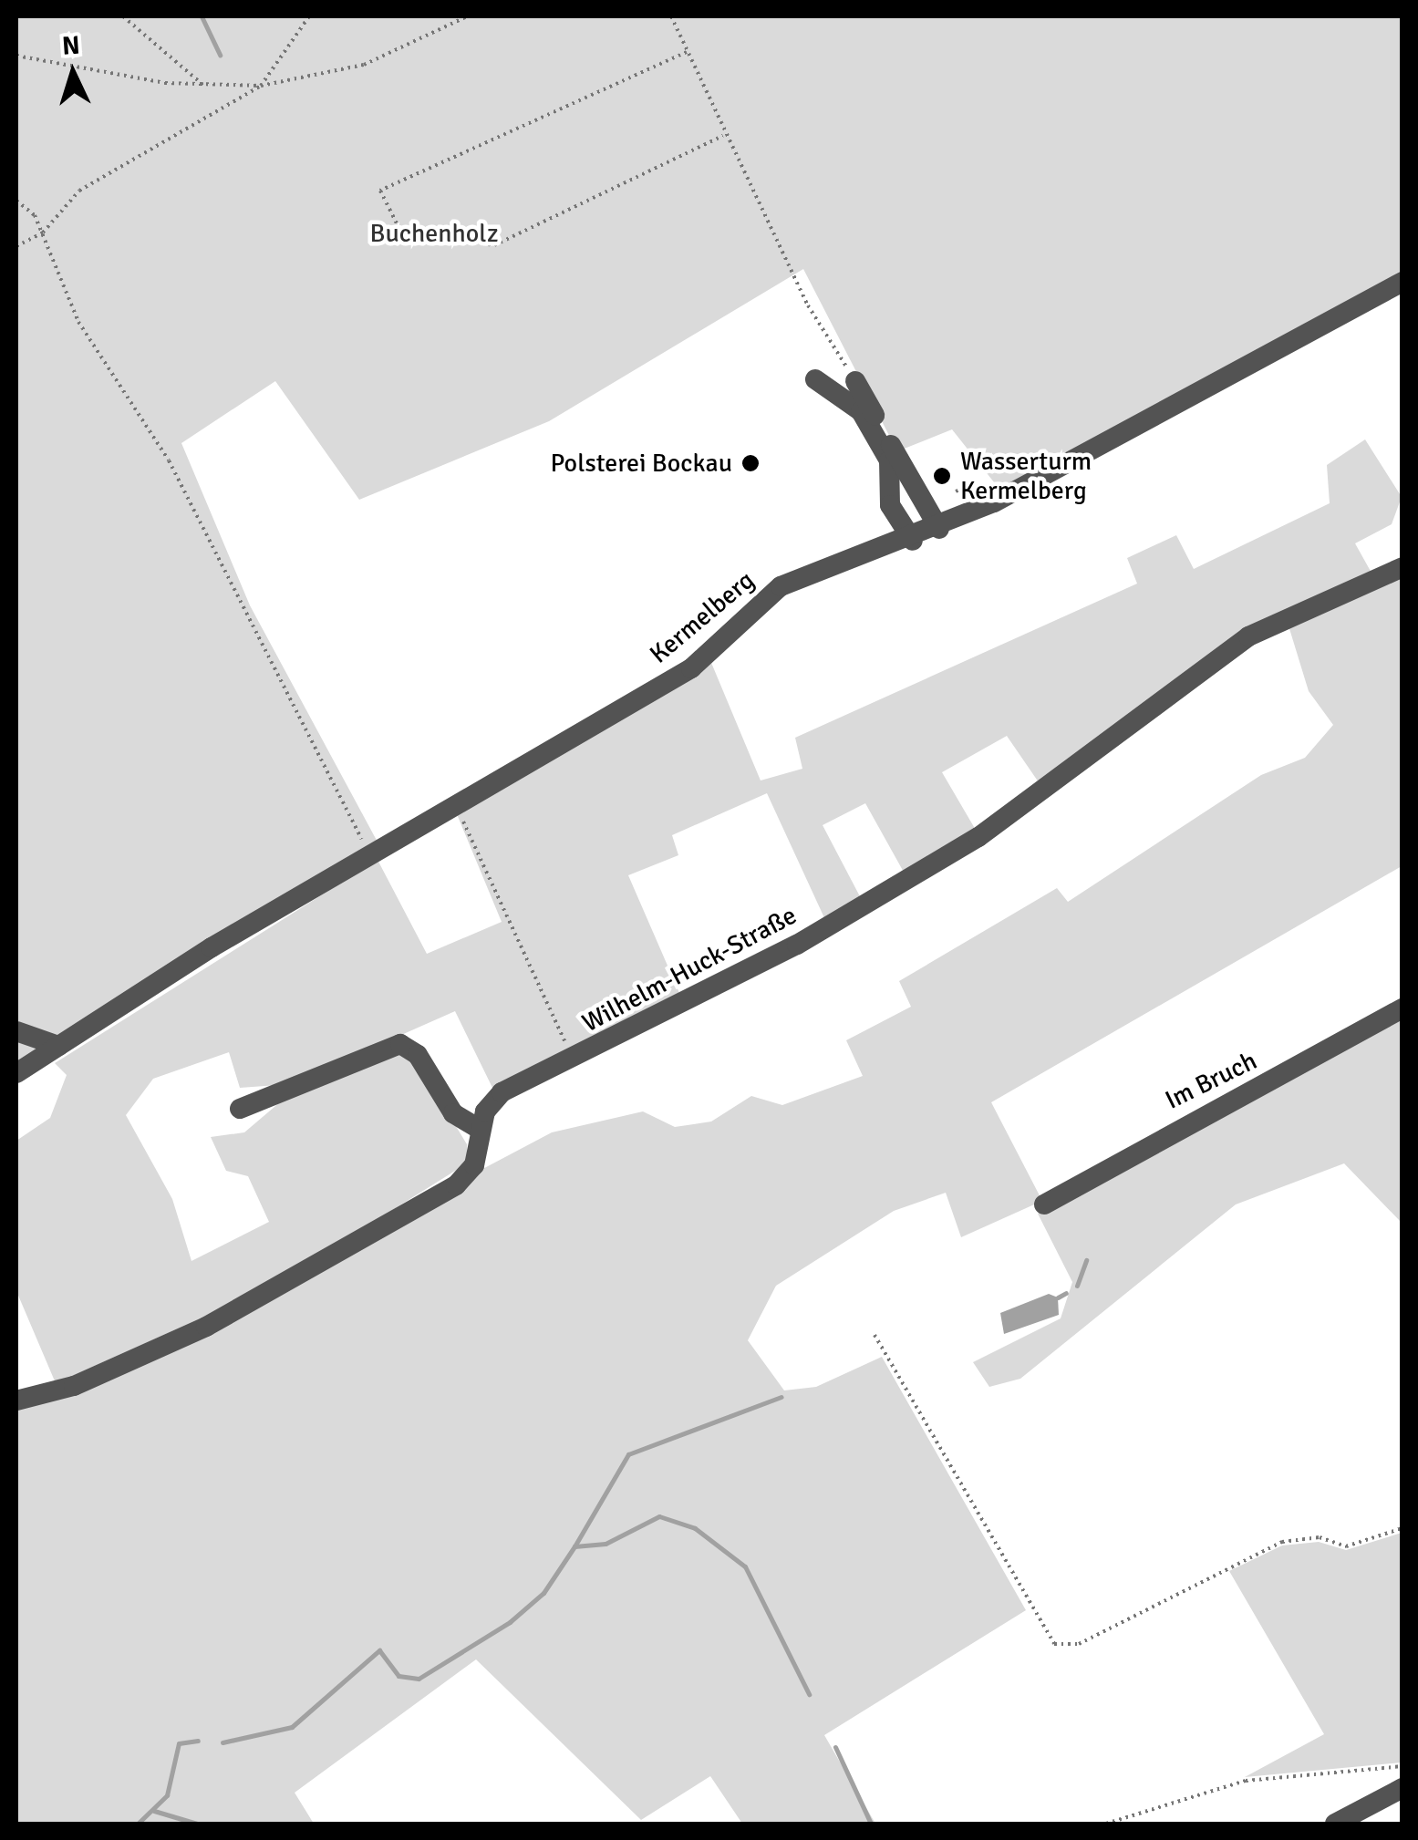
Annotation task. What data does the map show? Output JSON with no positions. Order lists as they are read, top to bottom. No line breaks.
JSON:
{"streets":{"street":["Kermelberg","Wilhelm-Huck-Straße","Im Bruch"]},"parks":["Buchenholz"],"places":["Polsterei Bockau","Wasserturm Kermelberg"],"north":"top"}
